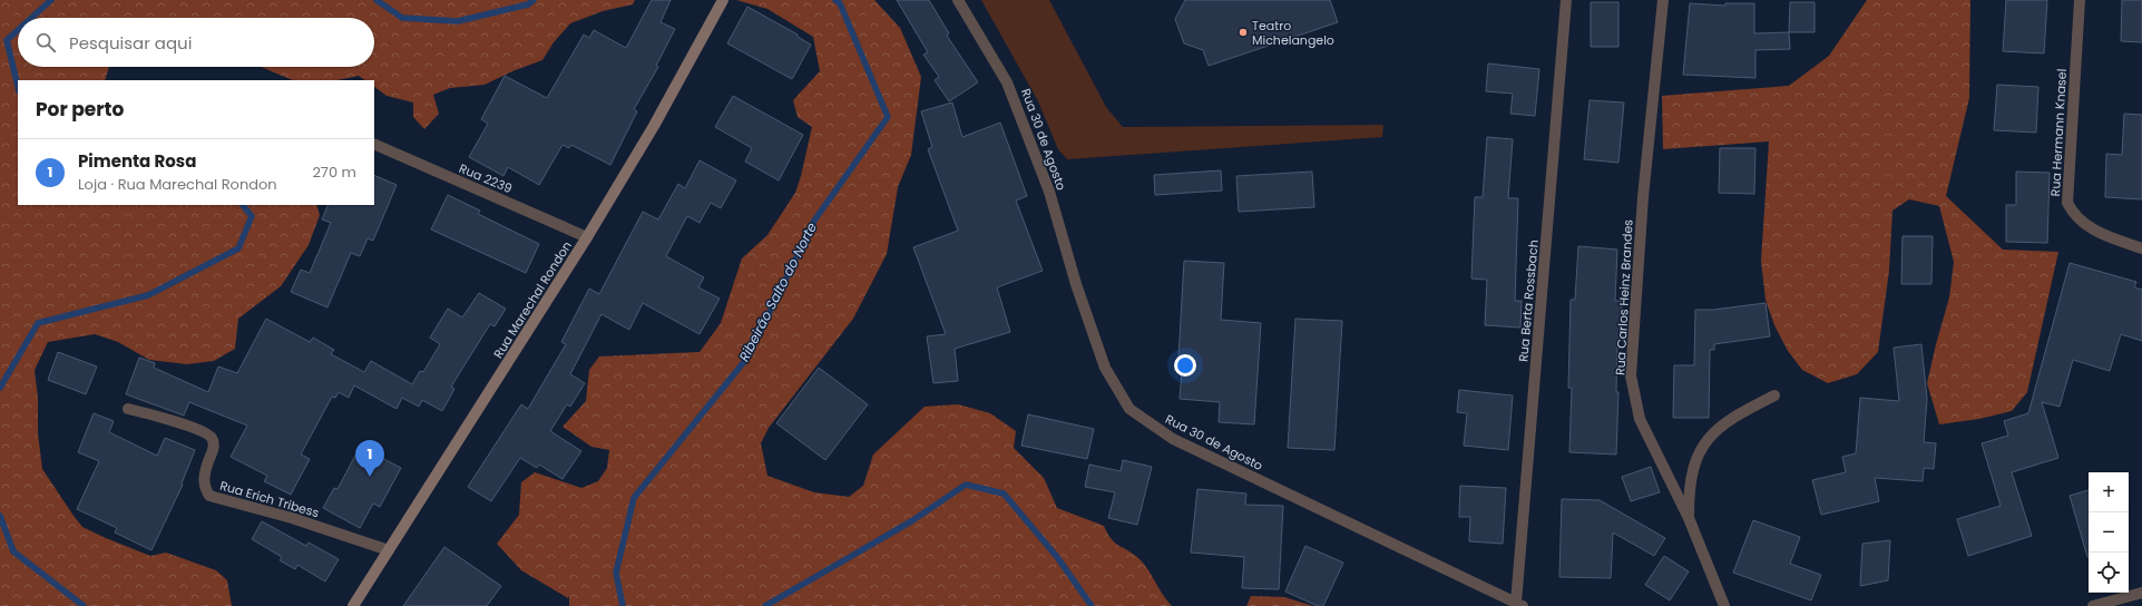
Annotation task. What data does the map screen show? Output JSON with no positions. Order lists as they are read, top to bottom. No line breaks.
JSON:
{"streets":{"main road":["Rua Marechal Rondon"],"street":["Rua Hermann Knasel","Rua 30 de Agosto","Rua 2239","Rua Carlos Heinz Brandes","Rua Berta Rossbach","Rua Erich Tribess"]},"crossings":[["Rua 30 de Agosto","Rua Berta Rossbach"],["Rua 2239","Rua Marechal Rondon"],["Rua Marechal Rondon","Rua Erich Tribess"]],"water":["Ribeirão Salto do Norte"],"places":["Teatro Michelangelo"],"page":{"search":"Pesquisar aqui","heading":"Por perto","list":[{"mark":"1","name":"Pimenta Rosa","note":"Loja · Rua Marechal Rondon","value":"270 m"}],"pins":"1","map_buttons":["+","−"]}}
